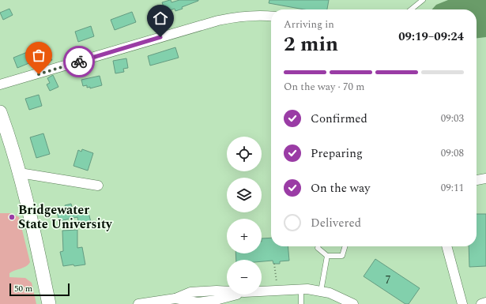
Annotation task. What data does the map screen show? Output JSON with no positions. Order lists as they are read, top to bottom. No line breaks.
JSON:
{"places":["Bridgewater State University"],"house_numbers":["7"],"scale_bar":"50 m","page":{"heading":["2 min","Arriving in","09:19–09:24"],"bar":"On the way · 70 m","list":[["Confirmed","09:03"],["Preparing","09:08"],["On the way","09:11"],"Delivered"],"map_buttons":["+","−"],"scale":"50 m"}}
